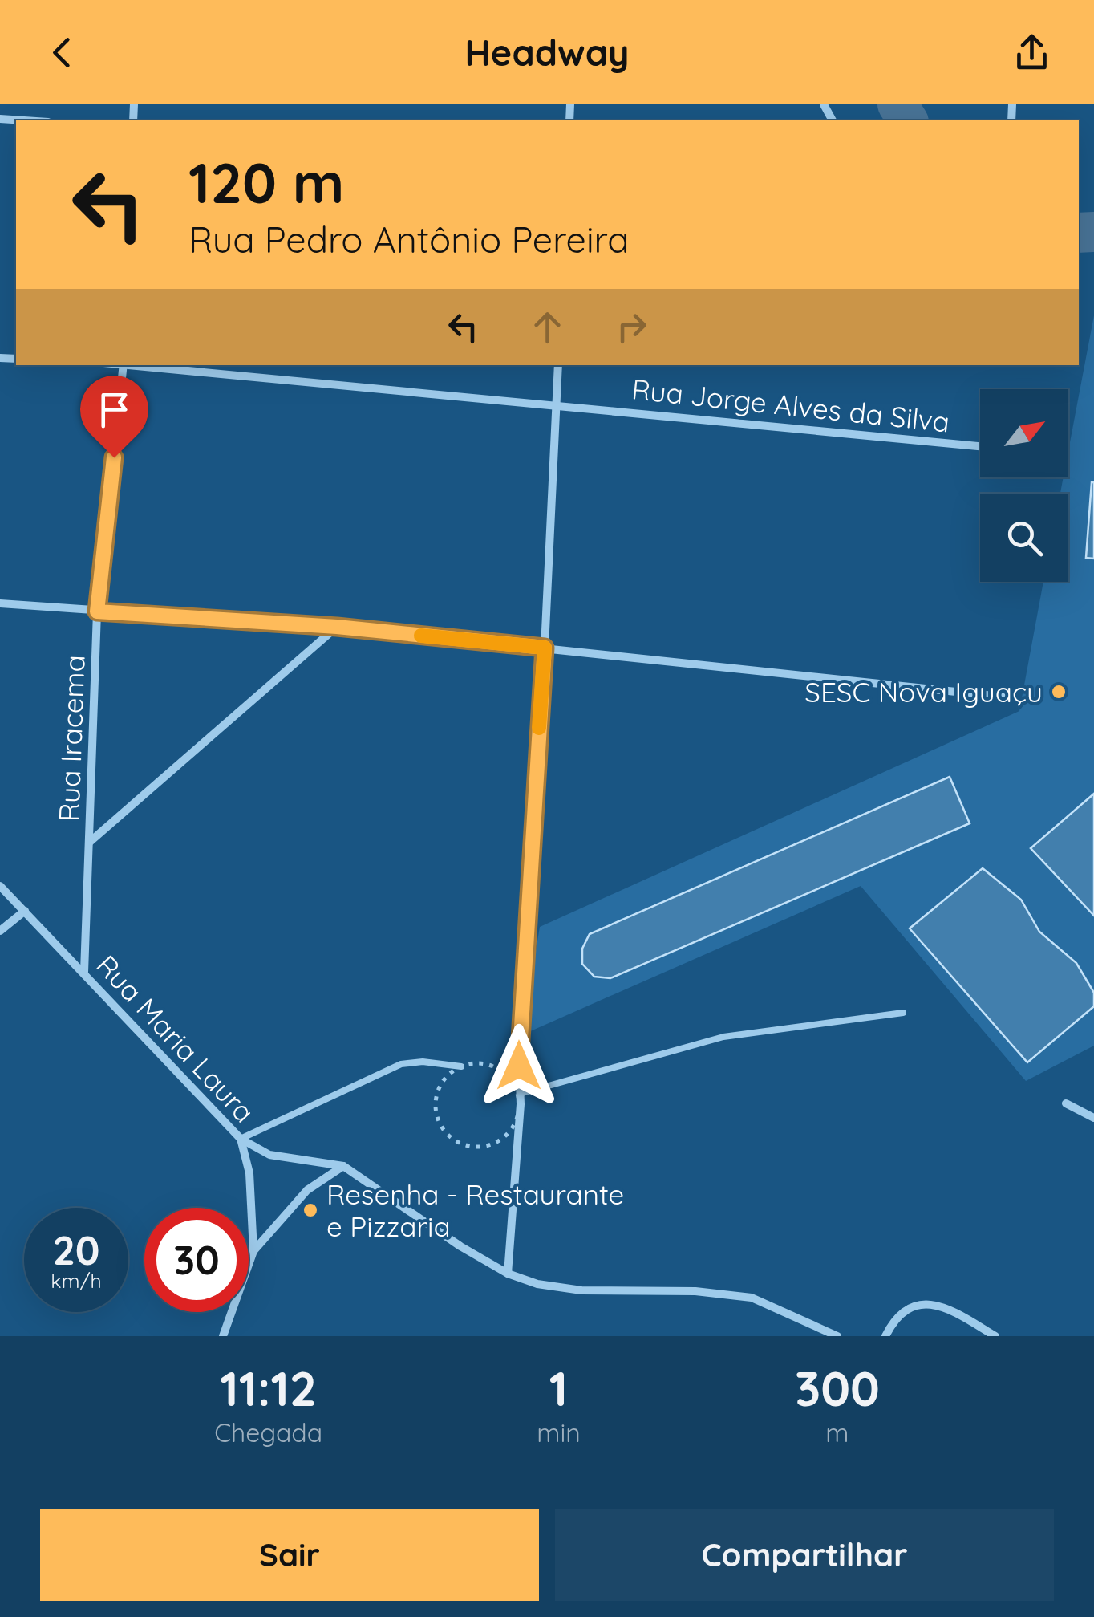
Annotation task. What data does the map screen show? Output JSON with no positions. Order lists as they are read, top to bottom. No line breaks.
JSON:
{"streets":{"street":["Rua Jorge Alves da Silva","Rua Iracema","Rua Maria Laura"]},"crossings":[["Rua Iracema","Rua Maria Laura"]],"places":["SESC Nova Iguaçu","Resenha - Restaurante e Pizzaria"],"north":"top right","page":{"header":"Headway","turn":["120 m","Rua Pedro Antônio Pereira"],"speed":"20 km/h","limit":"30","eta":["11:12","Chegada","1","min","300","m"],"buttons":["Sair","Compartilhar"]}}
